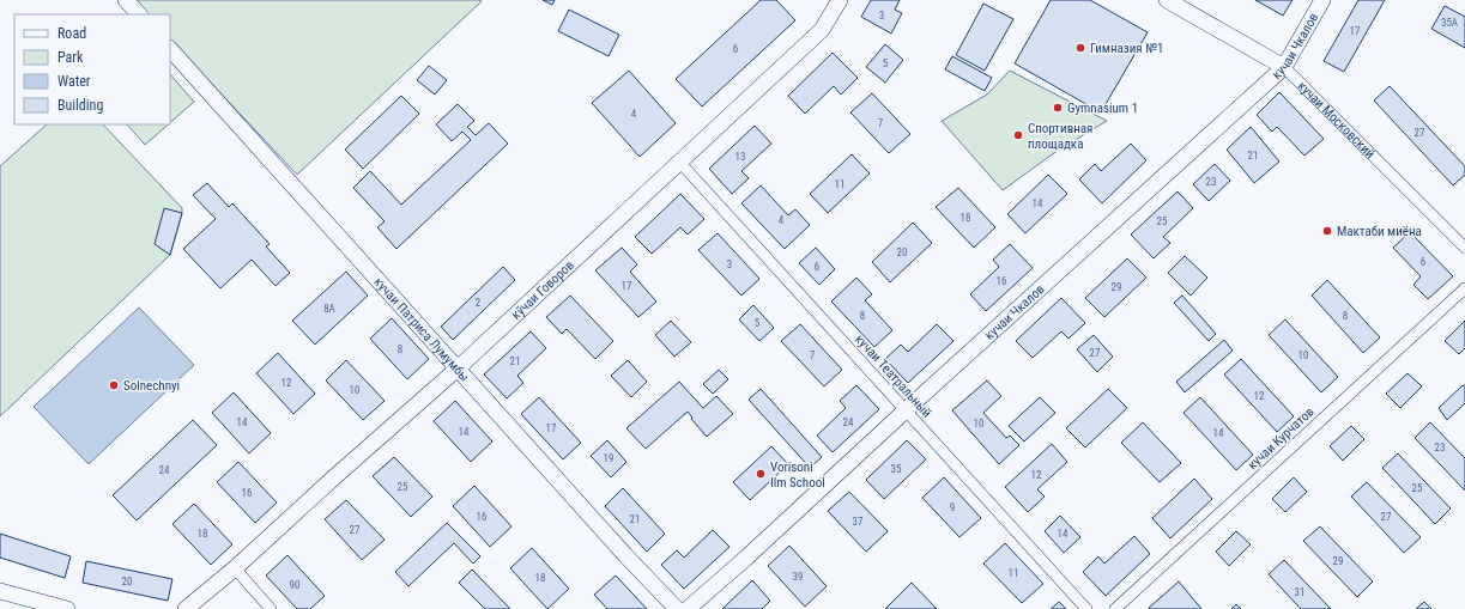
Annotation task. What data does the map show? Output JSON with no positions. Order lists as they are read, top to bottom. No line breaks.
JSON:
{"streets":{"street":["кучаи Чкалов","кучаи Московский","кӯчаи Говоров","кучаи Патриса Лумумбы","кучаи Театральный","кучаи Курчатов"]},"crossings":[["кучаи Чкалов","кучаи Московский"],["кучаи Чкалов","кучаи Театральный"],["кӯчаи Говоров","кучаи Патриса Лумумбы"],["кӯчаи Говоров","кучаи Театральный"]],"places":["Гимназия №1","Gymnasium 1","Спортивная площадка","Мактаби миёна","Solnechnyi","Vorisoni Ilm School"],"house_numbers":["3","35А","17","6","5","4","7","27","21","13","23","11","14","18","4","25","20","6","3","6","16","17","29","2","8А","8","8","5","8","27","7","10","21","12","10","12","14","24","10","17","14","14","23","19","35","24","12","25","25","16","9","16","27","21","37","27","18","14","29","11","39","18","20","90","31"],"legend":["Road","Park","Water","Building"]}
